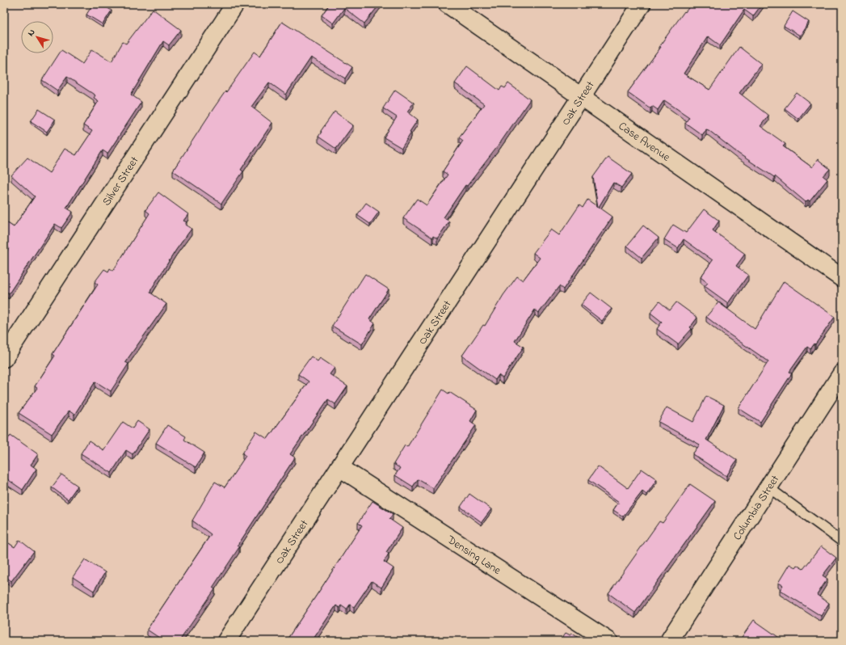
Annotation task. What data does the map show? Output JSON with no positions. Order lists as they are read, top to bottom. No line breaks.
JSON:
{"streets":{"street":["Oak Street","Case Avenue","Silver Street","Columbia Street","Densing Lane"]},"crossings":[["Oak Street","Case Avenue"],["Oak Street","Densing Lane"]],"north":"top left"}
